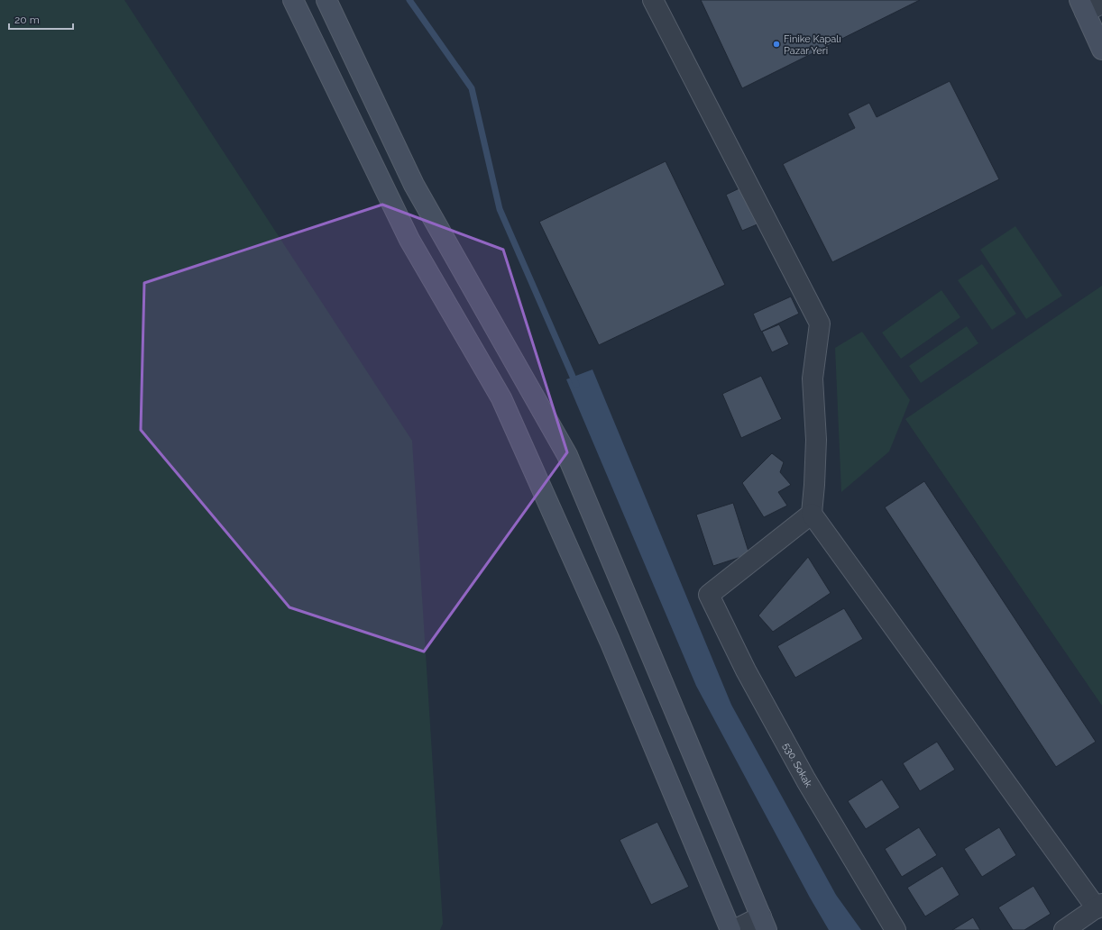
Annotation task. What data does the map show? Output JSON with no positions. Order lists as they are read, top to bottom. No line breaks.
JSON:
{"streets":{"street":["530. Sokak"]},"places":["Finike Kapalı Pazar Yeri"],"scale_bar":"20 m"}
